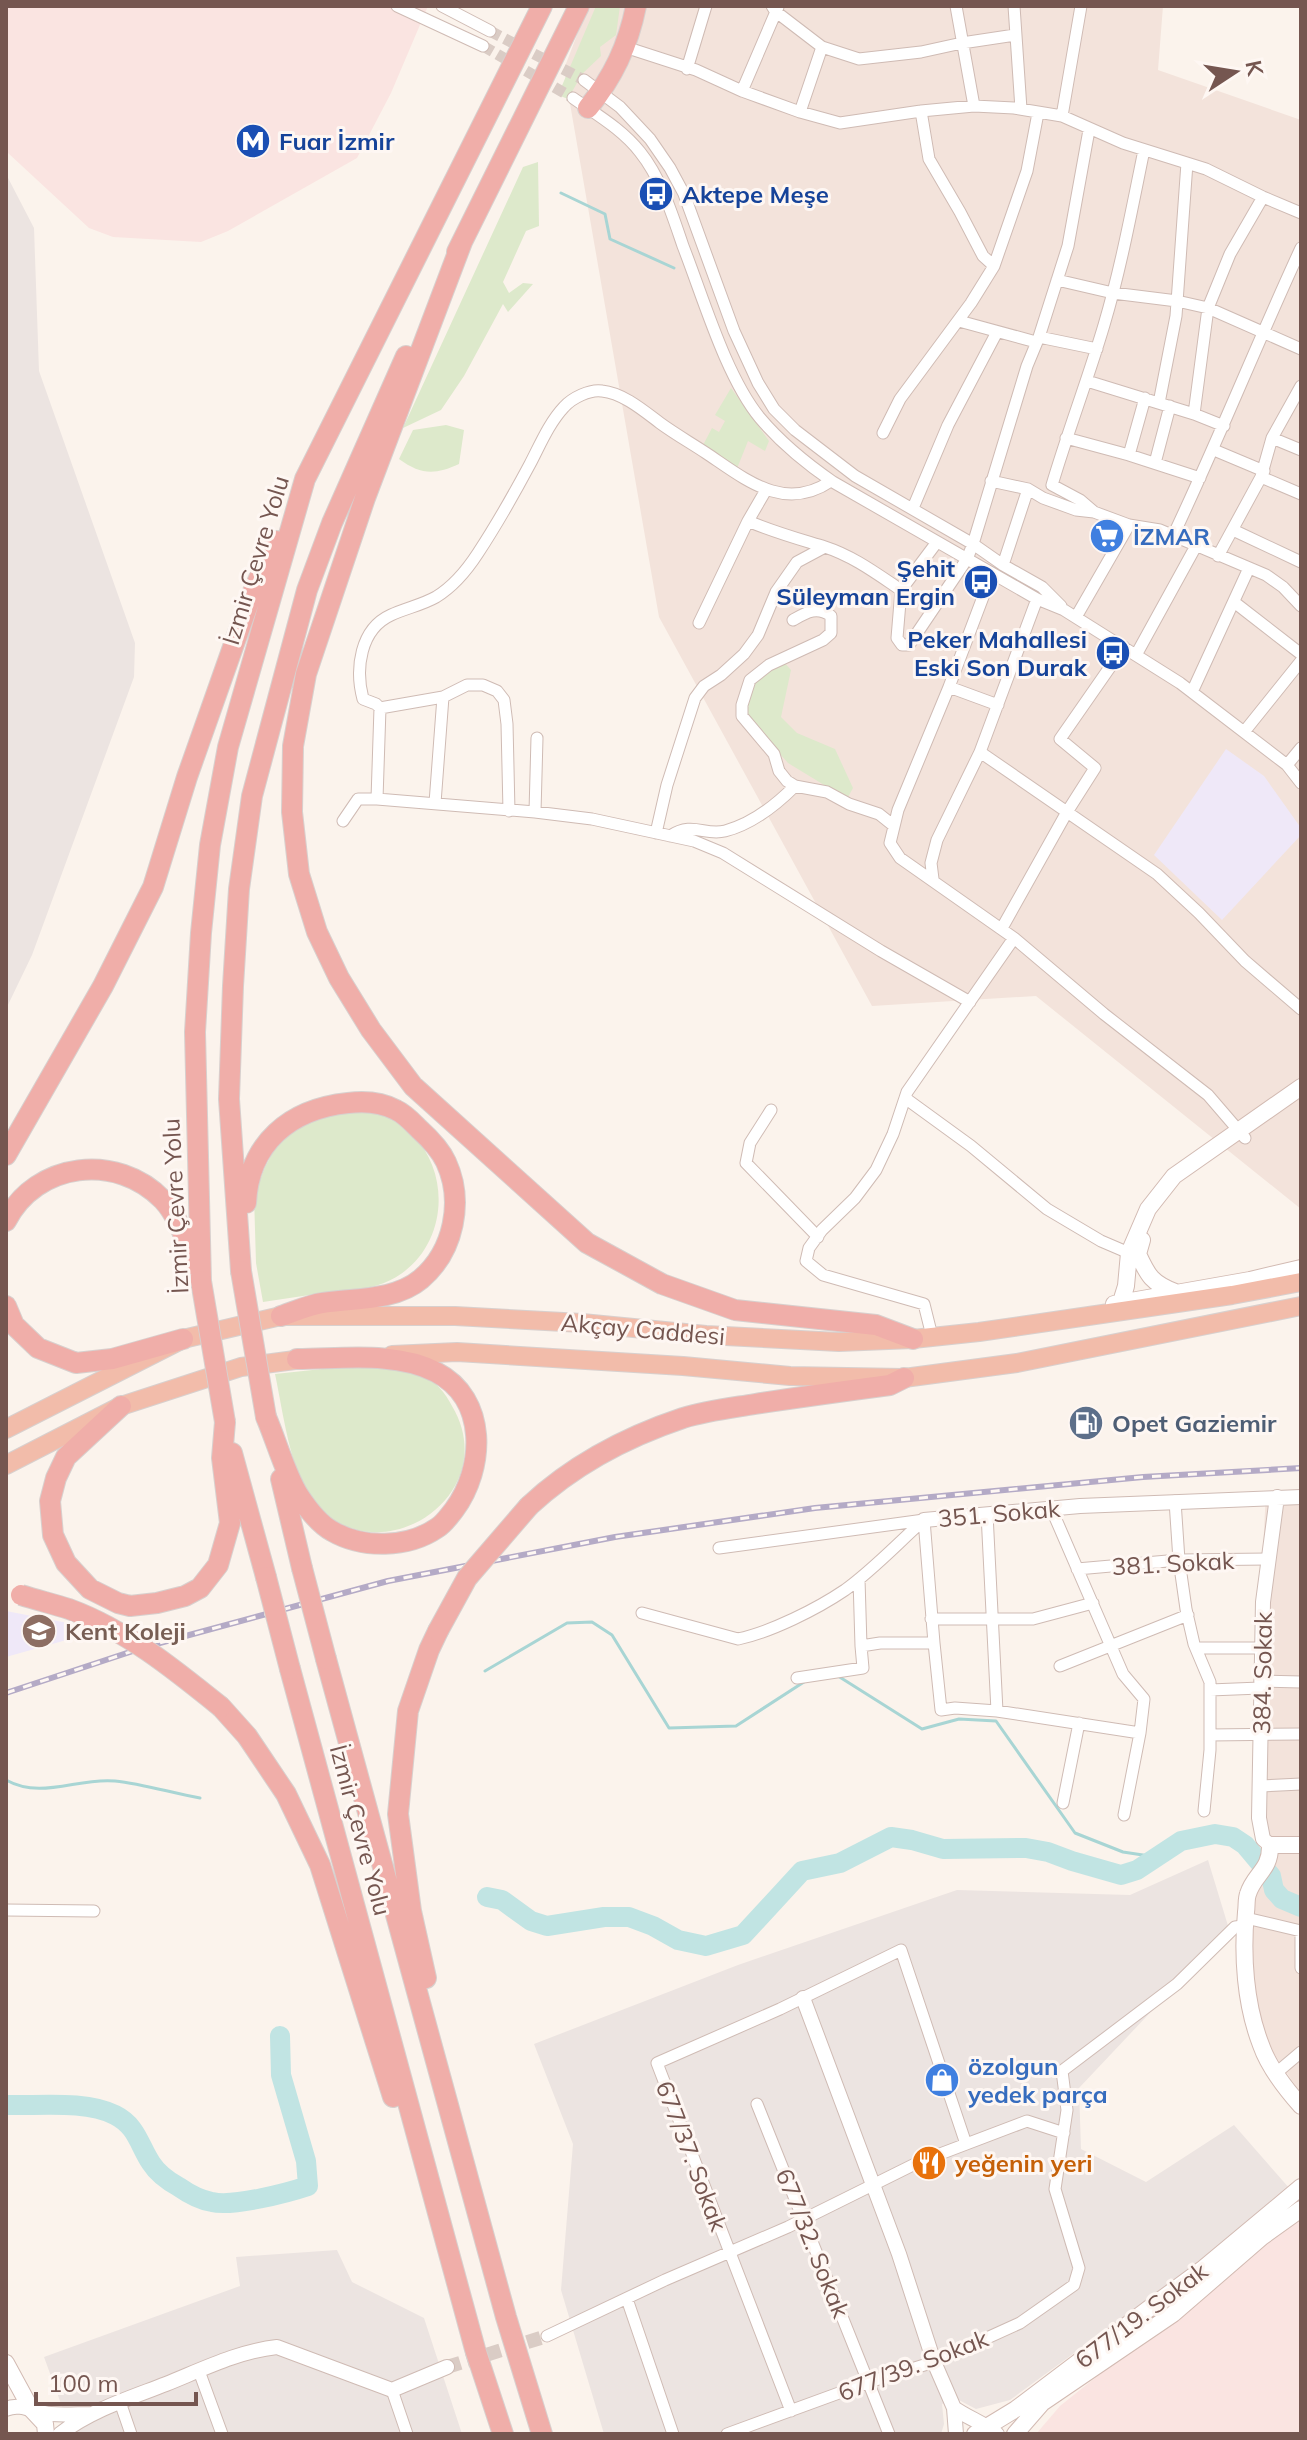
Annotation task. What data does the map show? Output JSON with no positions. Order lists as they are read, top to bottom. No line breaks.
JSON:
{"streets":{"highway":["İzmir Çevre Yolu","Akçay Caddesi"],"main road":["677/19. Sokak"],"street":["351. Sokak","381. Sokak","384. Sokak","677/37. Sokak","677/32. Sokak","677/39. Sokak"]},"crossings":[["351. Sokak","384. Sokak"],["381. Sokak","384. Sokak"],["677/37. Sokak","677/39. Sokak"],["677/32. Sokak","677/39. Sokak"]],"places":{"metro station":["Fuar İzmir"],"bus stop":["Aktepe Meşe","Şehit Süleyman Ergin","Peker Mahallesi Eski Son Durak"],"supermarket":["İZMAR"],"fuel station":["Opet Gaziemir"],"school or university":["Kent Koleji"],"shop":["özolgun yedek parça"],"restaurant":["yeğenin yeri"]},"scale_bar":"100 m","north":"right"}
